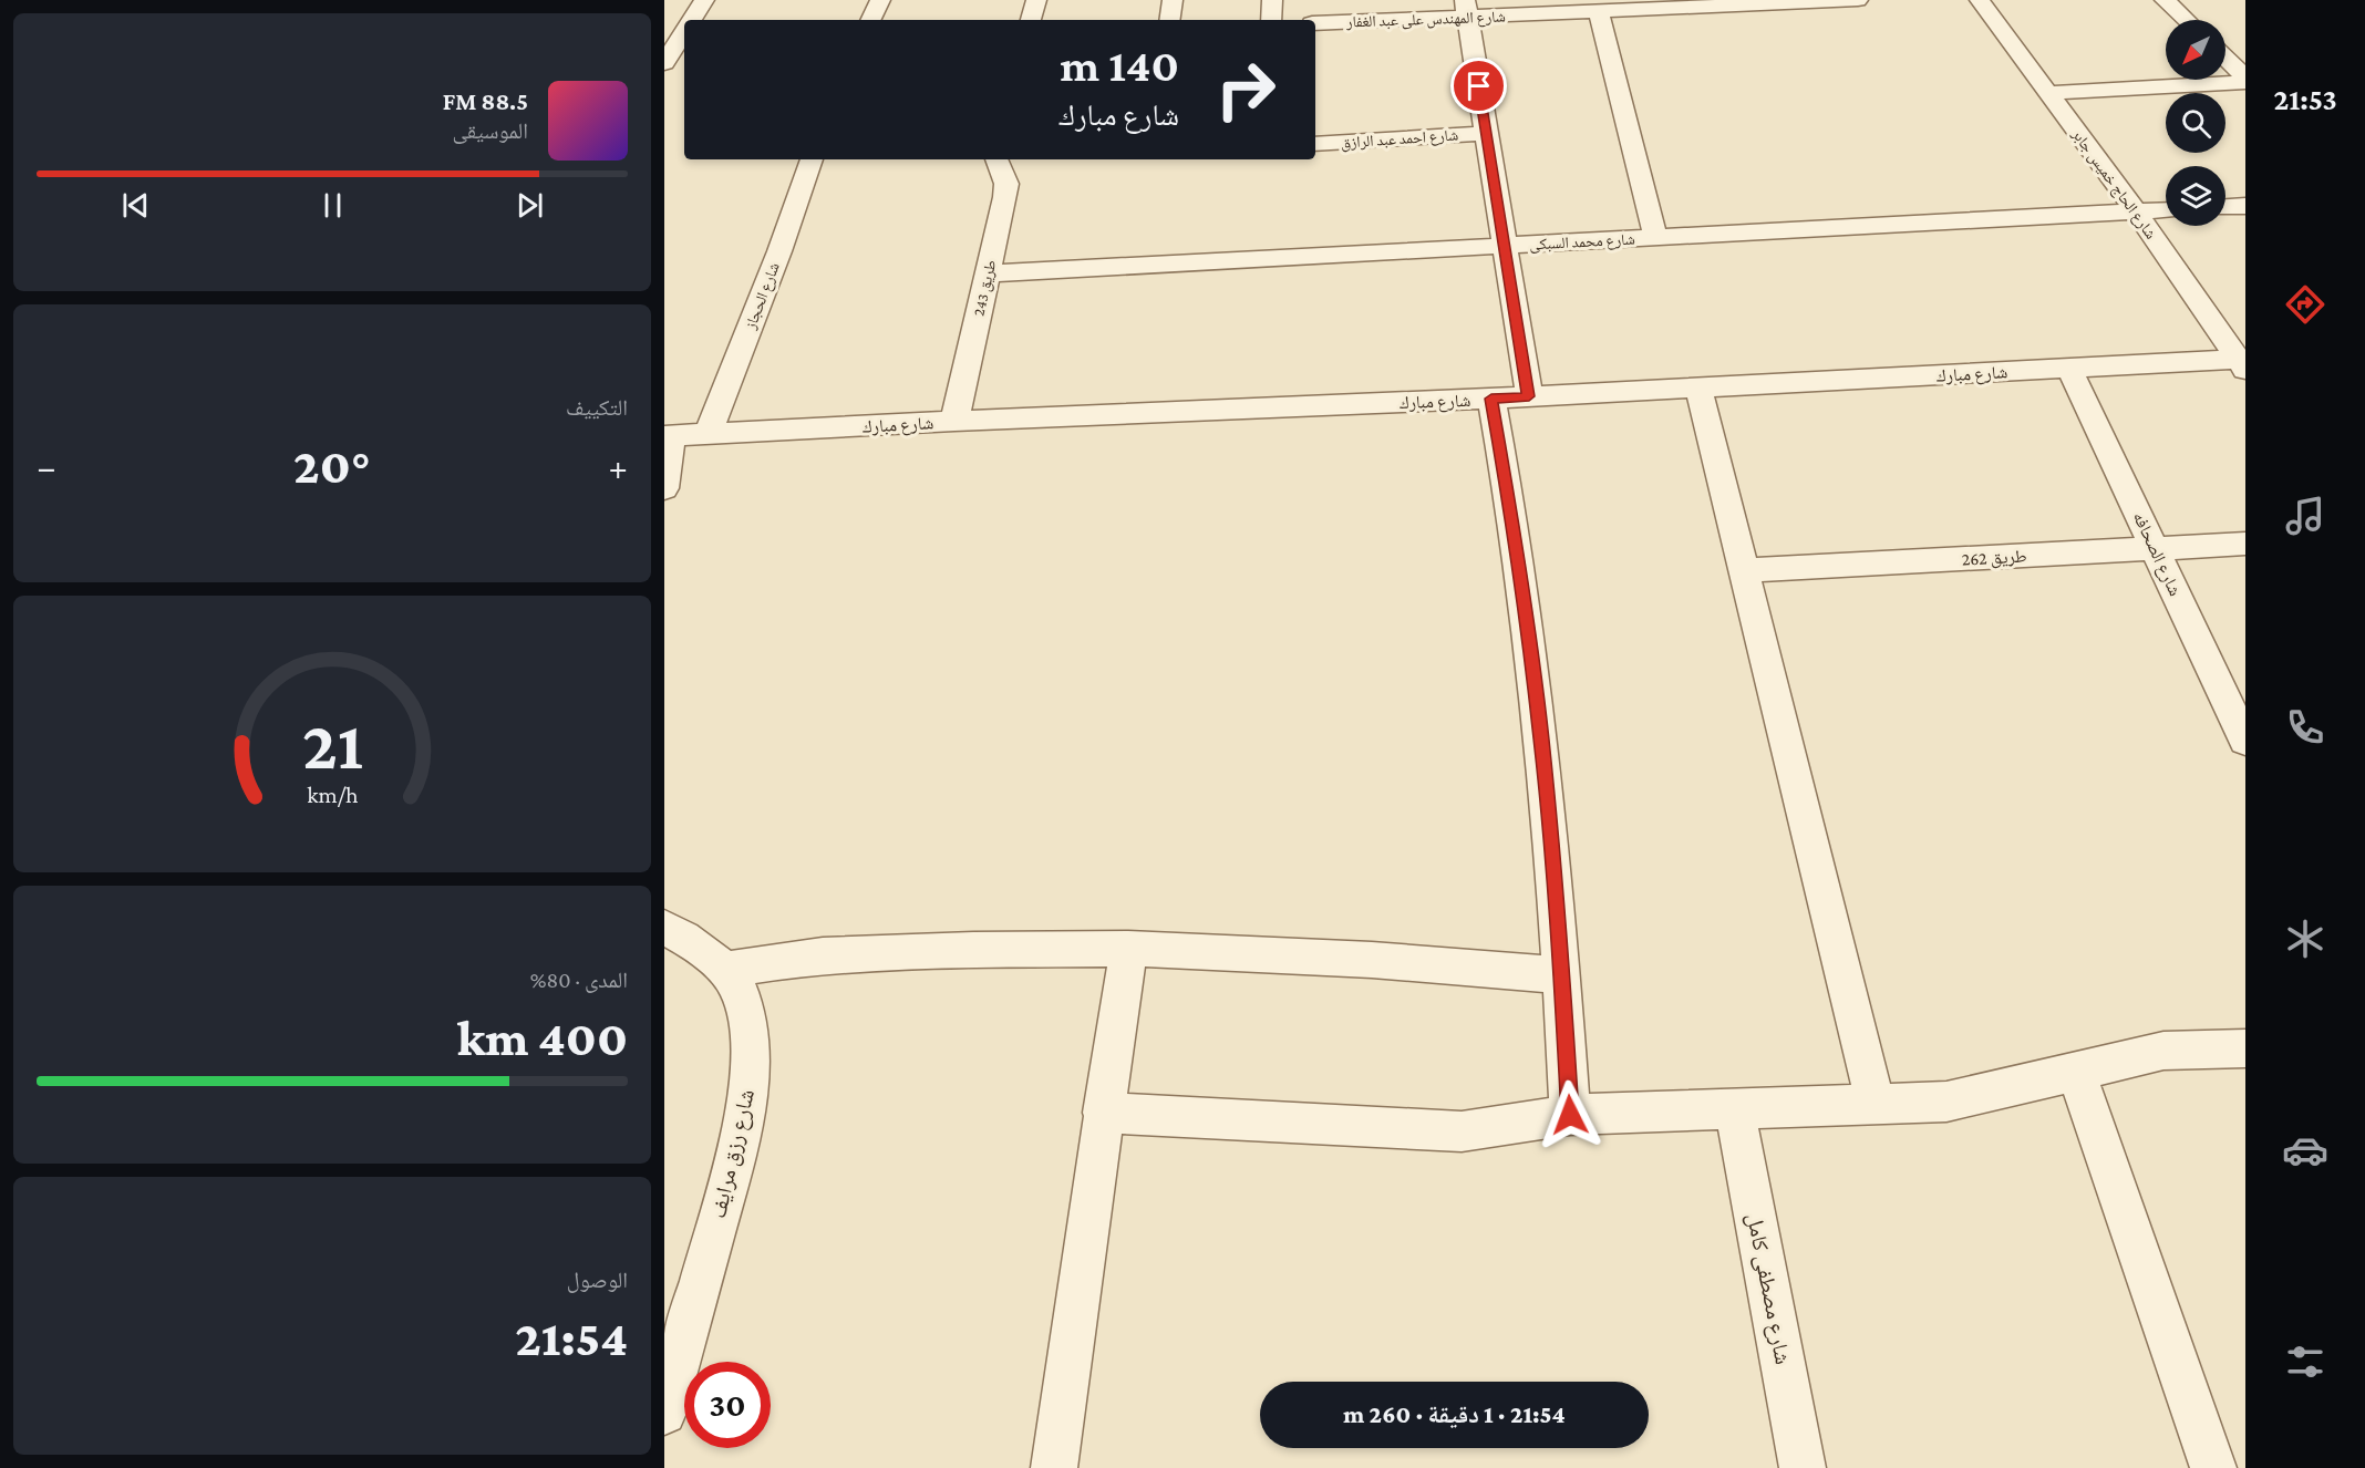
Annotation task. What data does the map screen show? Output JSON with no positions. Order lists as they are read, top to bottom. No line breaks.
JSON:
{"streets":{"street":["شارع المهندس على عبد الغفار","شارع احمد عبد الرازق","شارع الحاج خميس جابر","شارع محمد السبكى","طريق 243","شارع الحجاز","شارع مبارك","شارع الصحافه","طريق 262","شارع رزق مرايف","شارع مصطفى كامل"]},"crossings":[["شارع الحاج خميس جابر","شارع محمد السبكى"],["شارع الحاج خميس جابر","شارع مبارك"],["شارع محمد السبكى","طريق 243"],["طريق 243","شارع مبارك"],["شارع الحجاز","شارع مبارك"],["شارع مبارك","شارع الصحافه"],["شارع الصحافه","طريق 262"]],"north":"bottom left","page":{"tabs":"21:53","turn":["140 m","شارع مبارك"],"song":["88.5 FM","الموسيقى"],"tile":["التكييف",["المدى · 80%","400 km"],["الوصول","21:54"]],"heat":["−","20°","+"],"limit":"30","trip":"21:54 · 1 دقيقة · 260 m","gauge":["21","km/h"]}}
